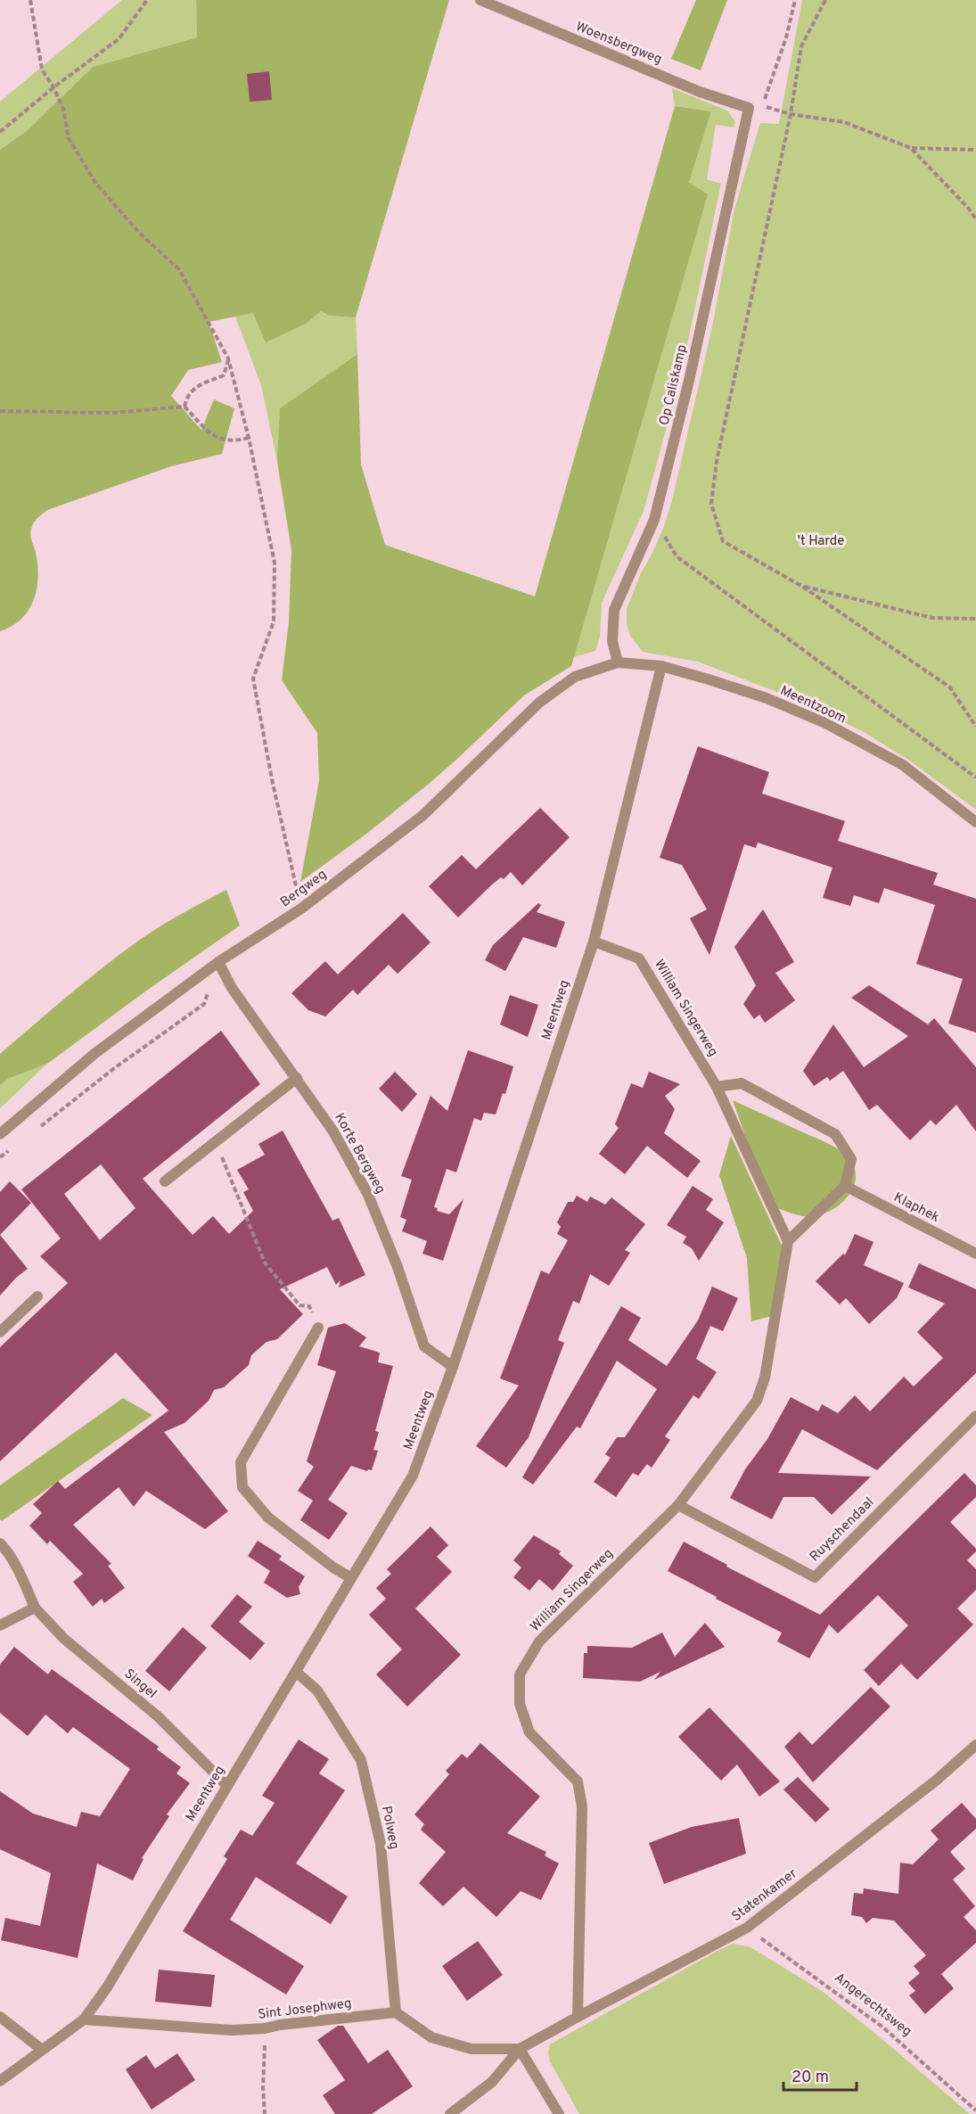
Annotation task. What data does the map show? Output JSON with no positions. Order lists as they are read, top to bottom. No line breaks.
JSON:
{"streets":{"street":["Woensbergweg","Op Caliskamp","Meentzoom","Bergweg","William Singerweg","Meentweg","Korte Bergweg","Klaphek","Ruyschendaal","Singel","Polweg","Statenkamer","Sint Josephweg"],"path":["Angerechtsweg"]},"crossings":[["Woensbergweg","Op Caliskamp"],["Op Caliskamp","Meentzoom"],["Op Caliskamp","Bergweg"],["Meentzoom","Bergweg"],["Meentzoom","Meentweg"],["Bergweg","Korte Bergweg"],["William Singerweg","Meentweg"],["William Singerweg","Ruyschendaal"],["William Singerweg","Statenkamer"],["Meentweg","Korte Bergweg"],["Meentweg","Singel"],["Meentweg","Polweg"],["Meentweg","Sint Josephweg"],["Polweg","Sint Josephweg"],["Statenkamer","Angerechtsweg"]],"parks":["'t Harde"],"scale_bar":"20 m"}
